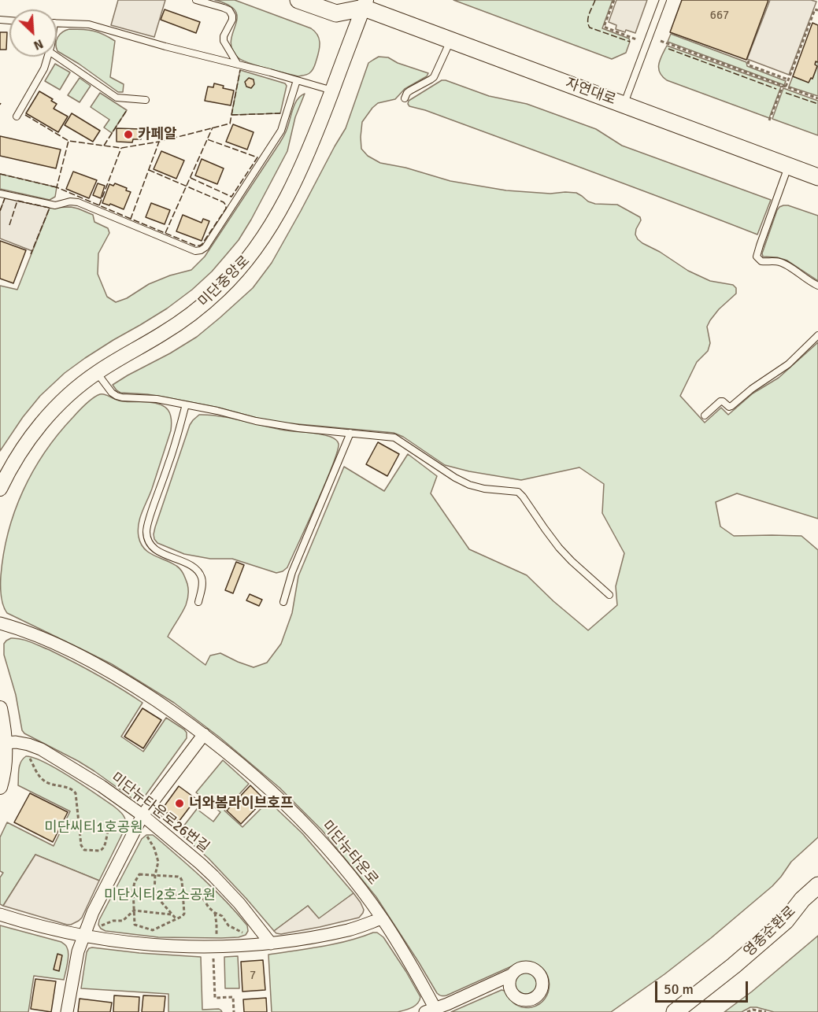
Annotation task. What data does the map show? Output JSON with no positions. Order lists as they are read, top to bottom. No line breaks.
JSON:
{"streets":{"main road":["자연대로","영종순환로"],"street":["미단중앙로","미단뉴타운로26번길","미단뉴타운로"]},"crossings":[["자연대로","미단중앙로"]],"parks":["미단씨티1호공원","미단시티2호소공원"],"places":["카페알","너와봄라이브호프"],"house_numbers":["667","7"],"scale_bar":"50 m","north":"bottom right"}
